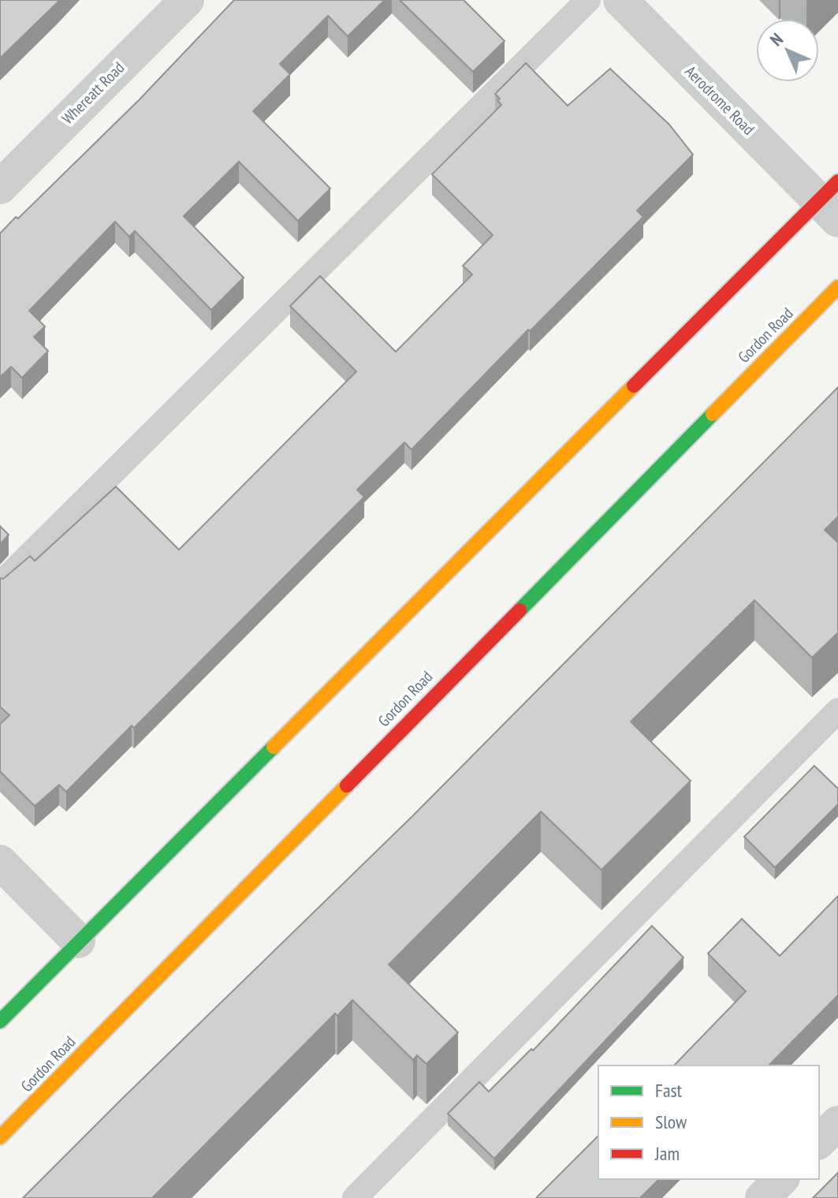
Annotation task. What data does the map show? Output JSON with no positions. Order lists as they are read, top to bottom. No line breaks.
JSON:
{"streets":{"main road":["Gordon Road"],"street":["Whereatt Road","Aerodrome Road"]},"legend":["Fast","Slow","Jam"],"north":"top left"}
